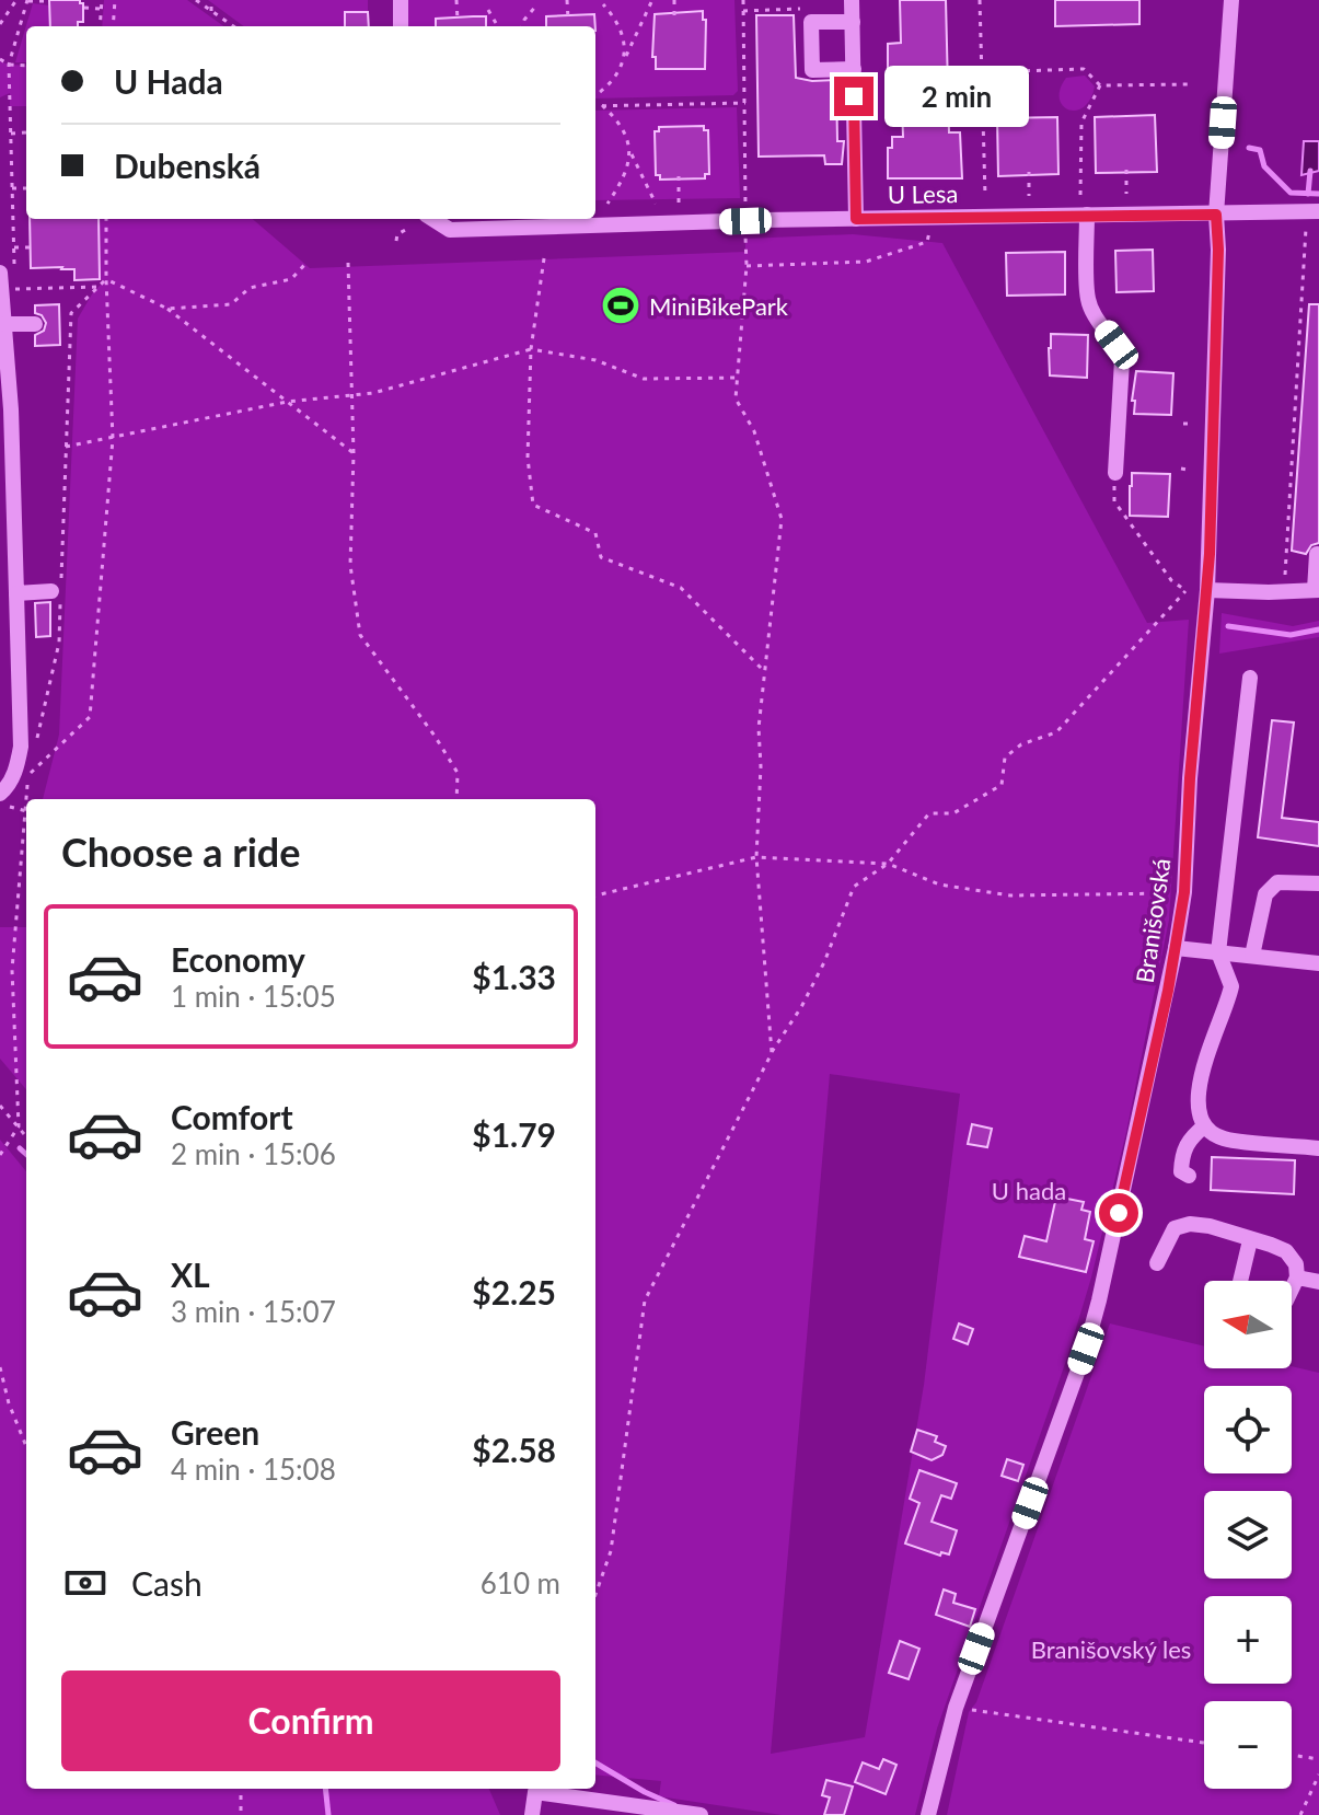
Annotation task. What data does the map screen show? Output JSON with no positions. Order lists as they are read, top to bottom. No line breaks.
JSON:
{"streets":{"street":["U Lesa","Branišovská"]},"crossings":[["U Lesa","Branišovská"]],"parks":["U hada","Branišovský les"],"places":{"sports":["MiniBikePark"]},"north":"left","page":{"banner":["U Hada","Dubenská"],"bubble":"2 min","heading":"Choose a ride","list":[{"name":"Economy","note":"1 min · 15:05","value":"$1.33"},{"name":"Comfort","note":"2 min · 15:06","value":"$1.79"},{"name":"XL","note":"3 min · 15:07","value":"$2.25"},{"name":"Green","note":"4 min · 15:08","value":"$2.58"}],"map_buttons":["+","−"],"pay":["Cash","610 m"],"buttons":"Confirm"}}
